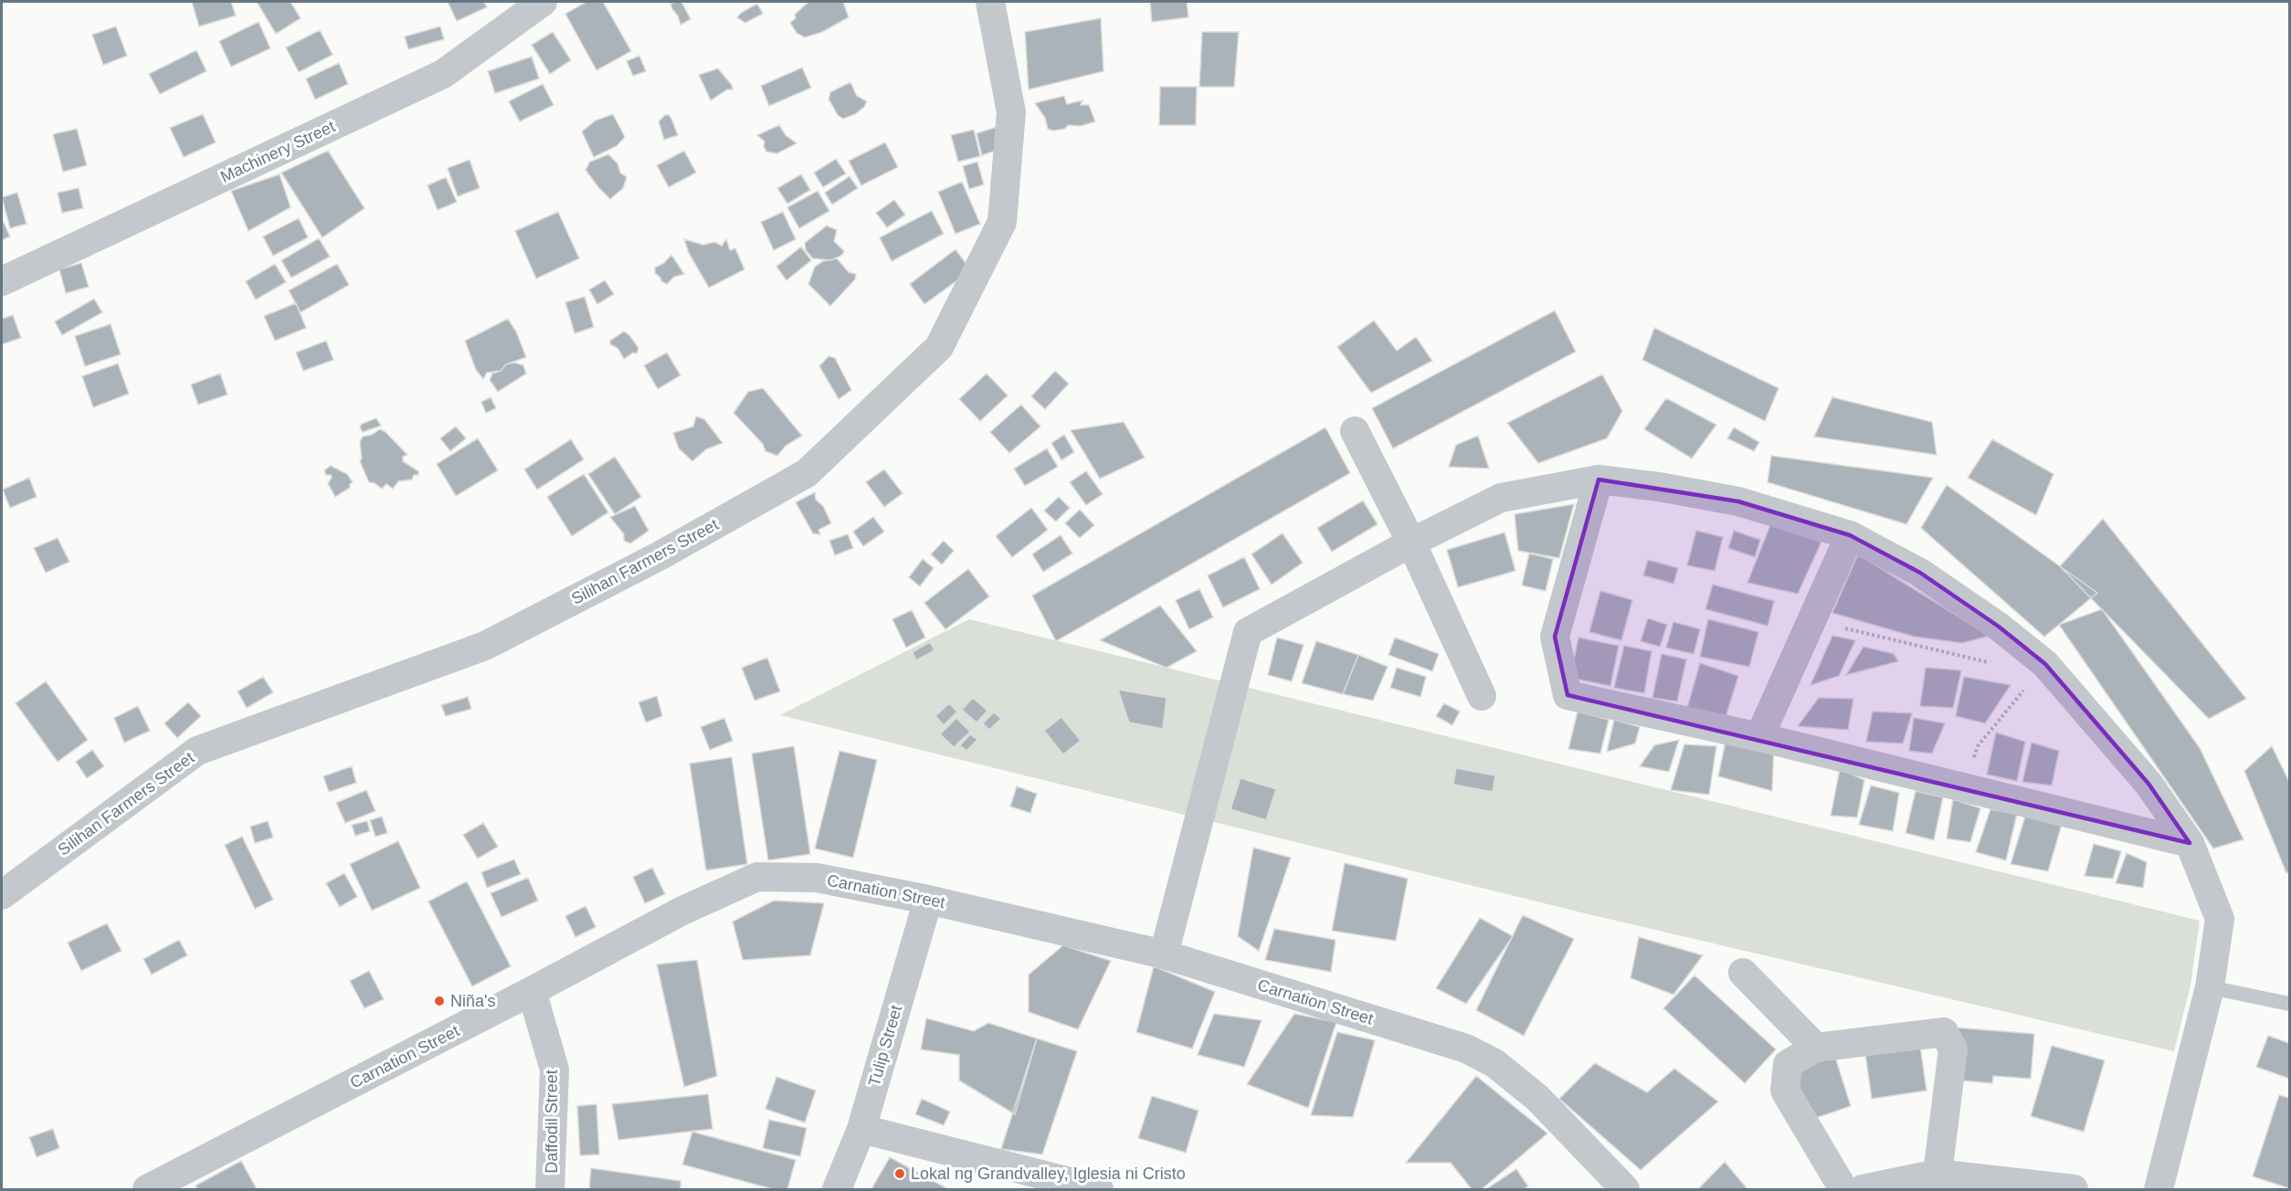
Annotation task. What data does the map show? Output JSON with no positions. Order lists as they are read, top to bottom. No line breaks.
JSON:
{"streets":{"street":["Machinery Street","Silihan Farmers Street","Carnation Street","Tulip Street","Daffodil Street"]},"crossings":[["Carnation Street","Tulip Street"],["Carnation Street","Daffodil Street"]],"places":["Niña's","Lokal ng Grandvalley, Iglesia ni Cristo"]}
